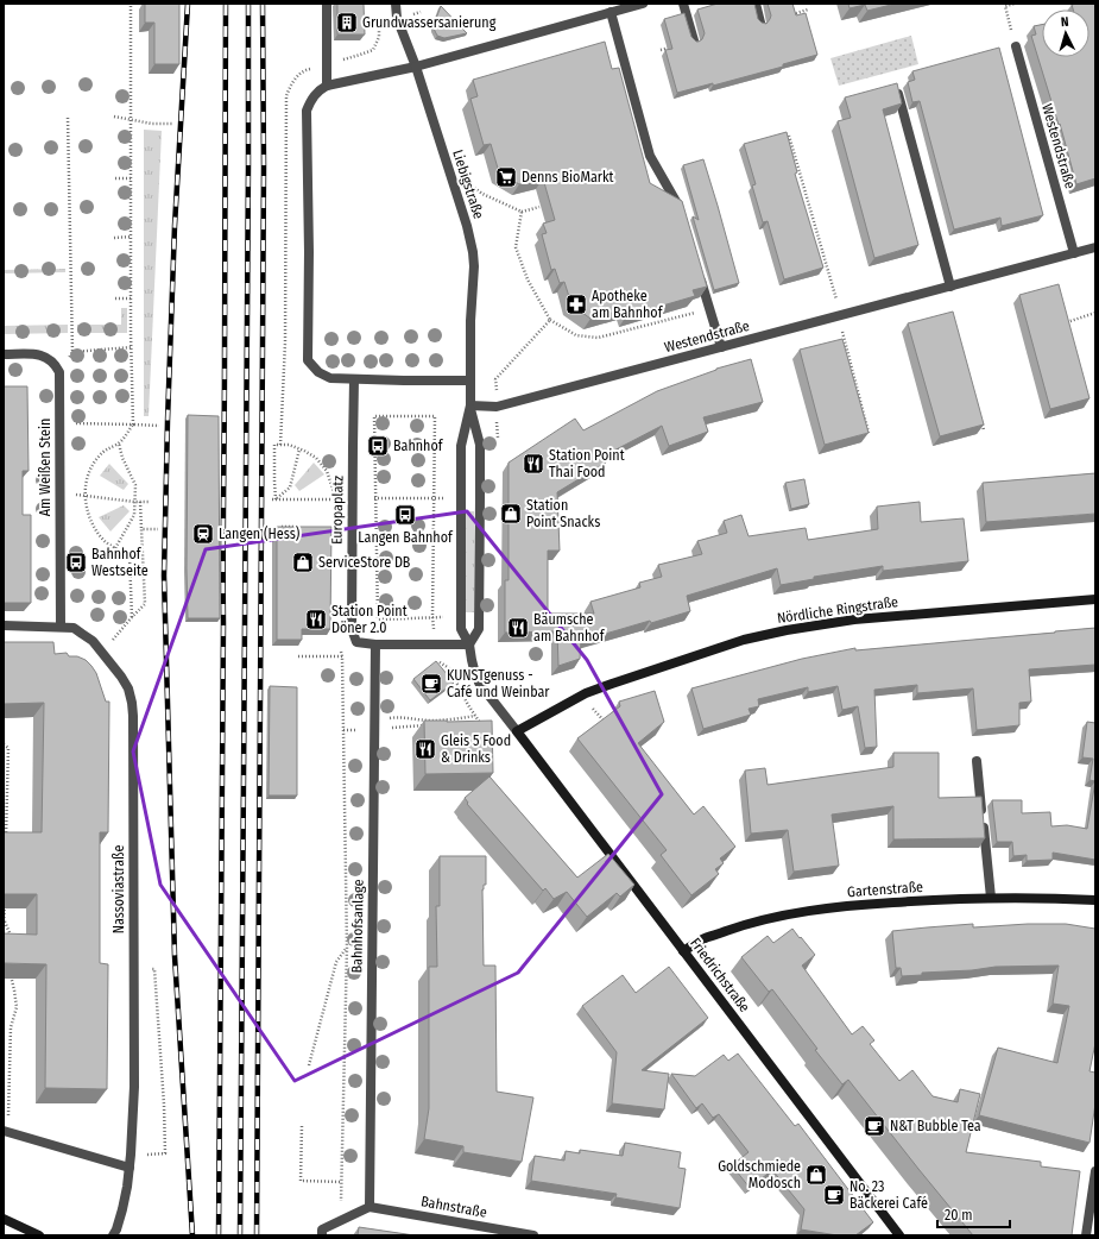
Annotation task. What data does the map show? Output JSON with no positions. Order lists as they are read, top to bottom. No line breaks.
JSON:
{"streets":{"street":["Westendstraße","Liebigstraße","Am Weißen Stein","Europaplatz","Nördliche Ringstraße","Nassoviastraße","Gartenstraße","Bahnhofsanlage","Friedrichstraße","Bahnstraße"]},"crossings":[["Am Weißen Stein","Nassoviastraße"],["Europaplatz","Bahnhofsanlage"],["Nördliche Ringstraße","Friedrichstraße"],["Gartenstraße","Friedrichstraße"],["Bahnhofsanlage","Bahnstraße"]],"places":{"building":["Grundwassersanierung"],"supermarket":["Denns BioMarkt"],"pharmacy":["Apotheke am Bahnhof"],"bus stop":["Bahnhof","Langen Bahnhof","Bahnhof Westseite"],"restaurant":["Station Point Thai Food","Station Point Döner 2.0","Bäumsche am Bahnhof","Gleis 5 Food & Drinks"],"shop":["Station Point Snacks","ServiceStore DB","Goldschmiede Modosch"],"station":["Langen (Hess)"],"cafe":["KUNSTgenuss - Café und Weinbar","N&T Bubble Tea","No. 23 Bäckerei Café"]},"scale_bar":"20 m","north":"top"}
